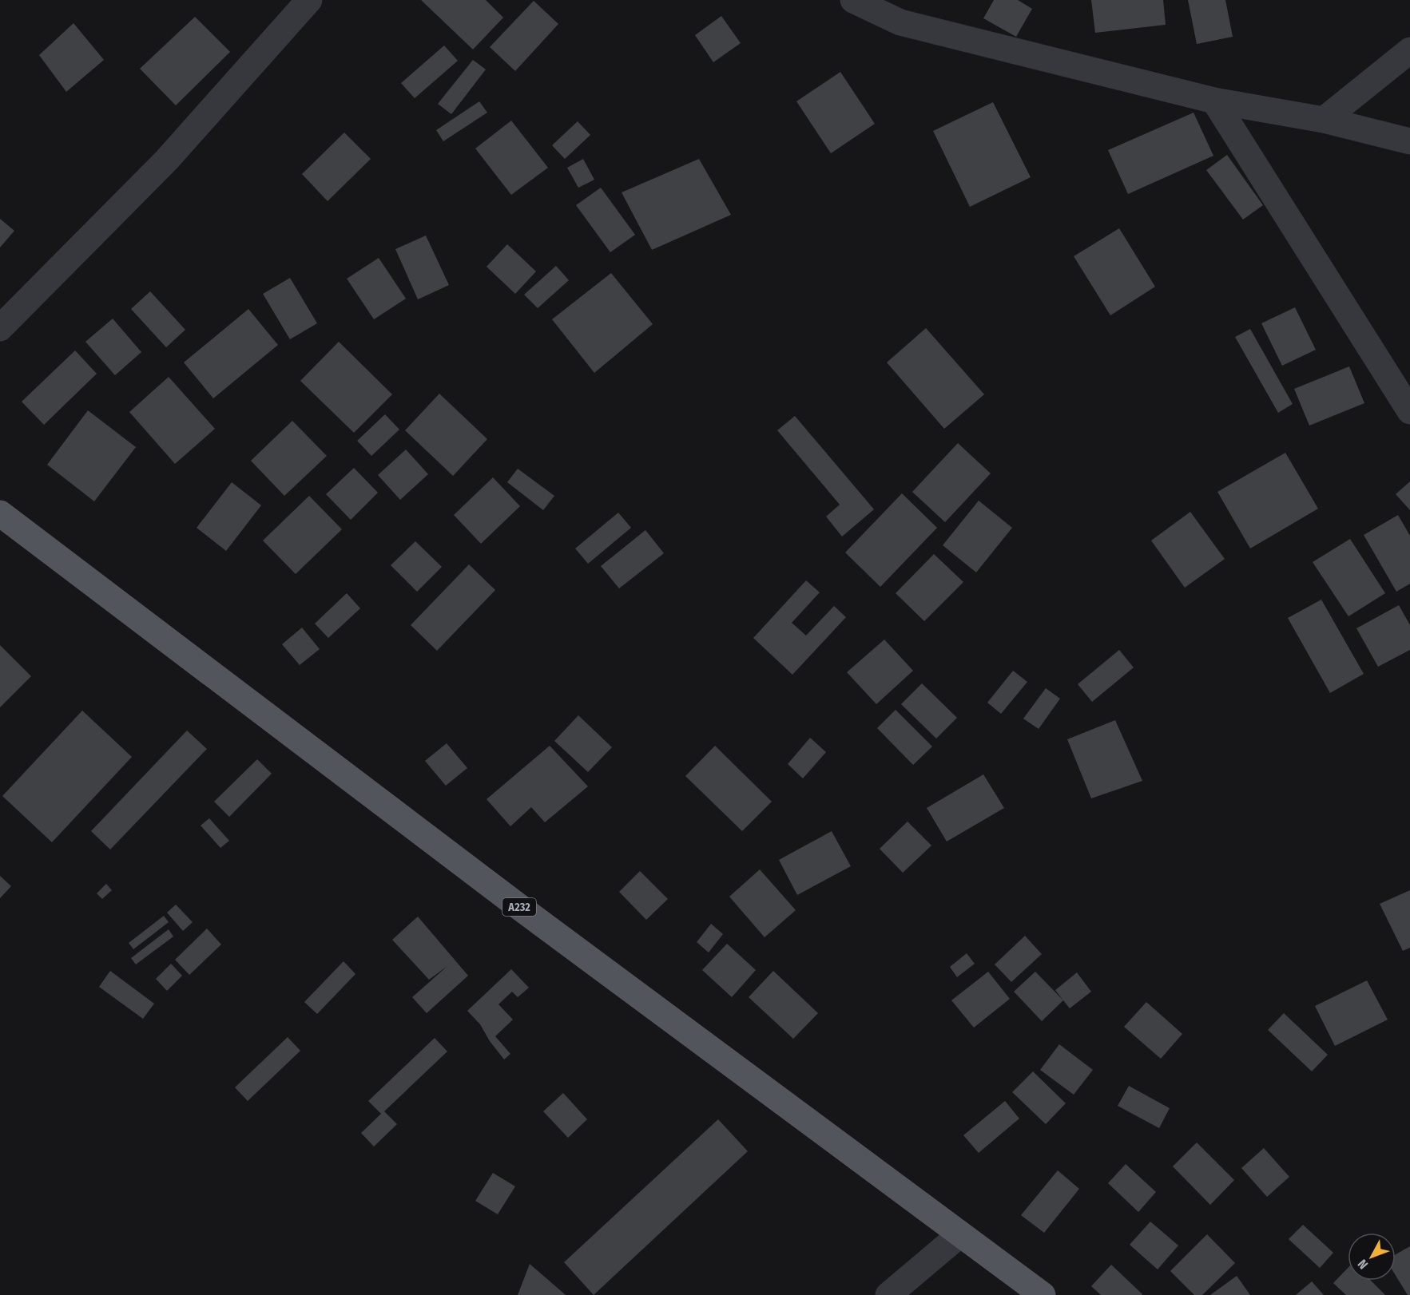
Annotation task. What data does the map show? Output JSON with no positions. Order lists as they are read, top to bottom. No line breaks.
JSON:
{"streets":{"main road":["A232"]},"north":"bottom left"}
